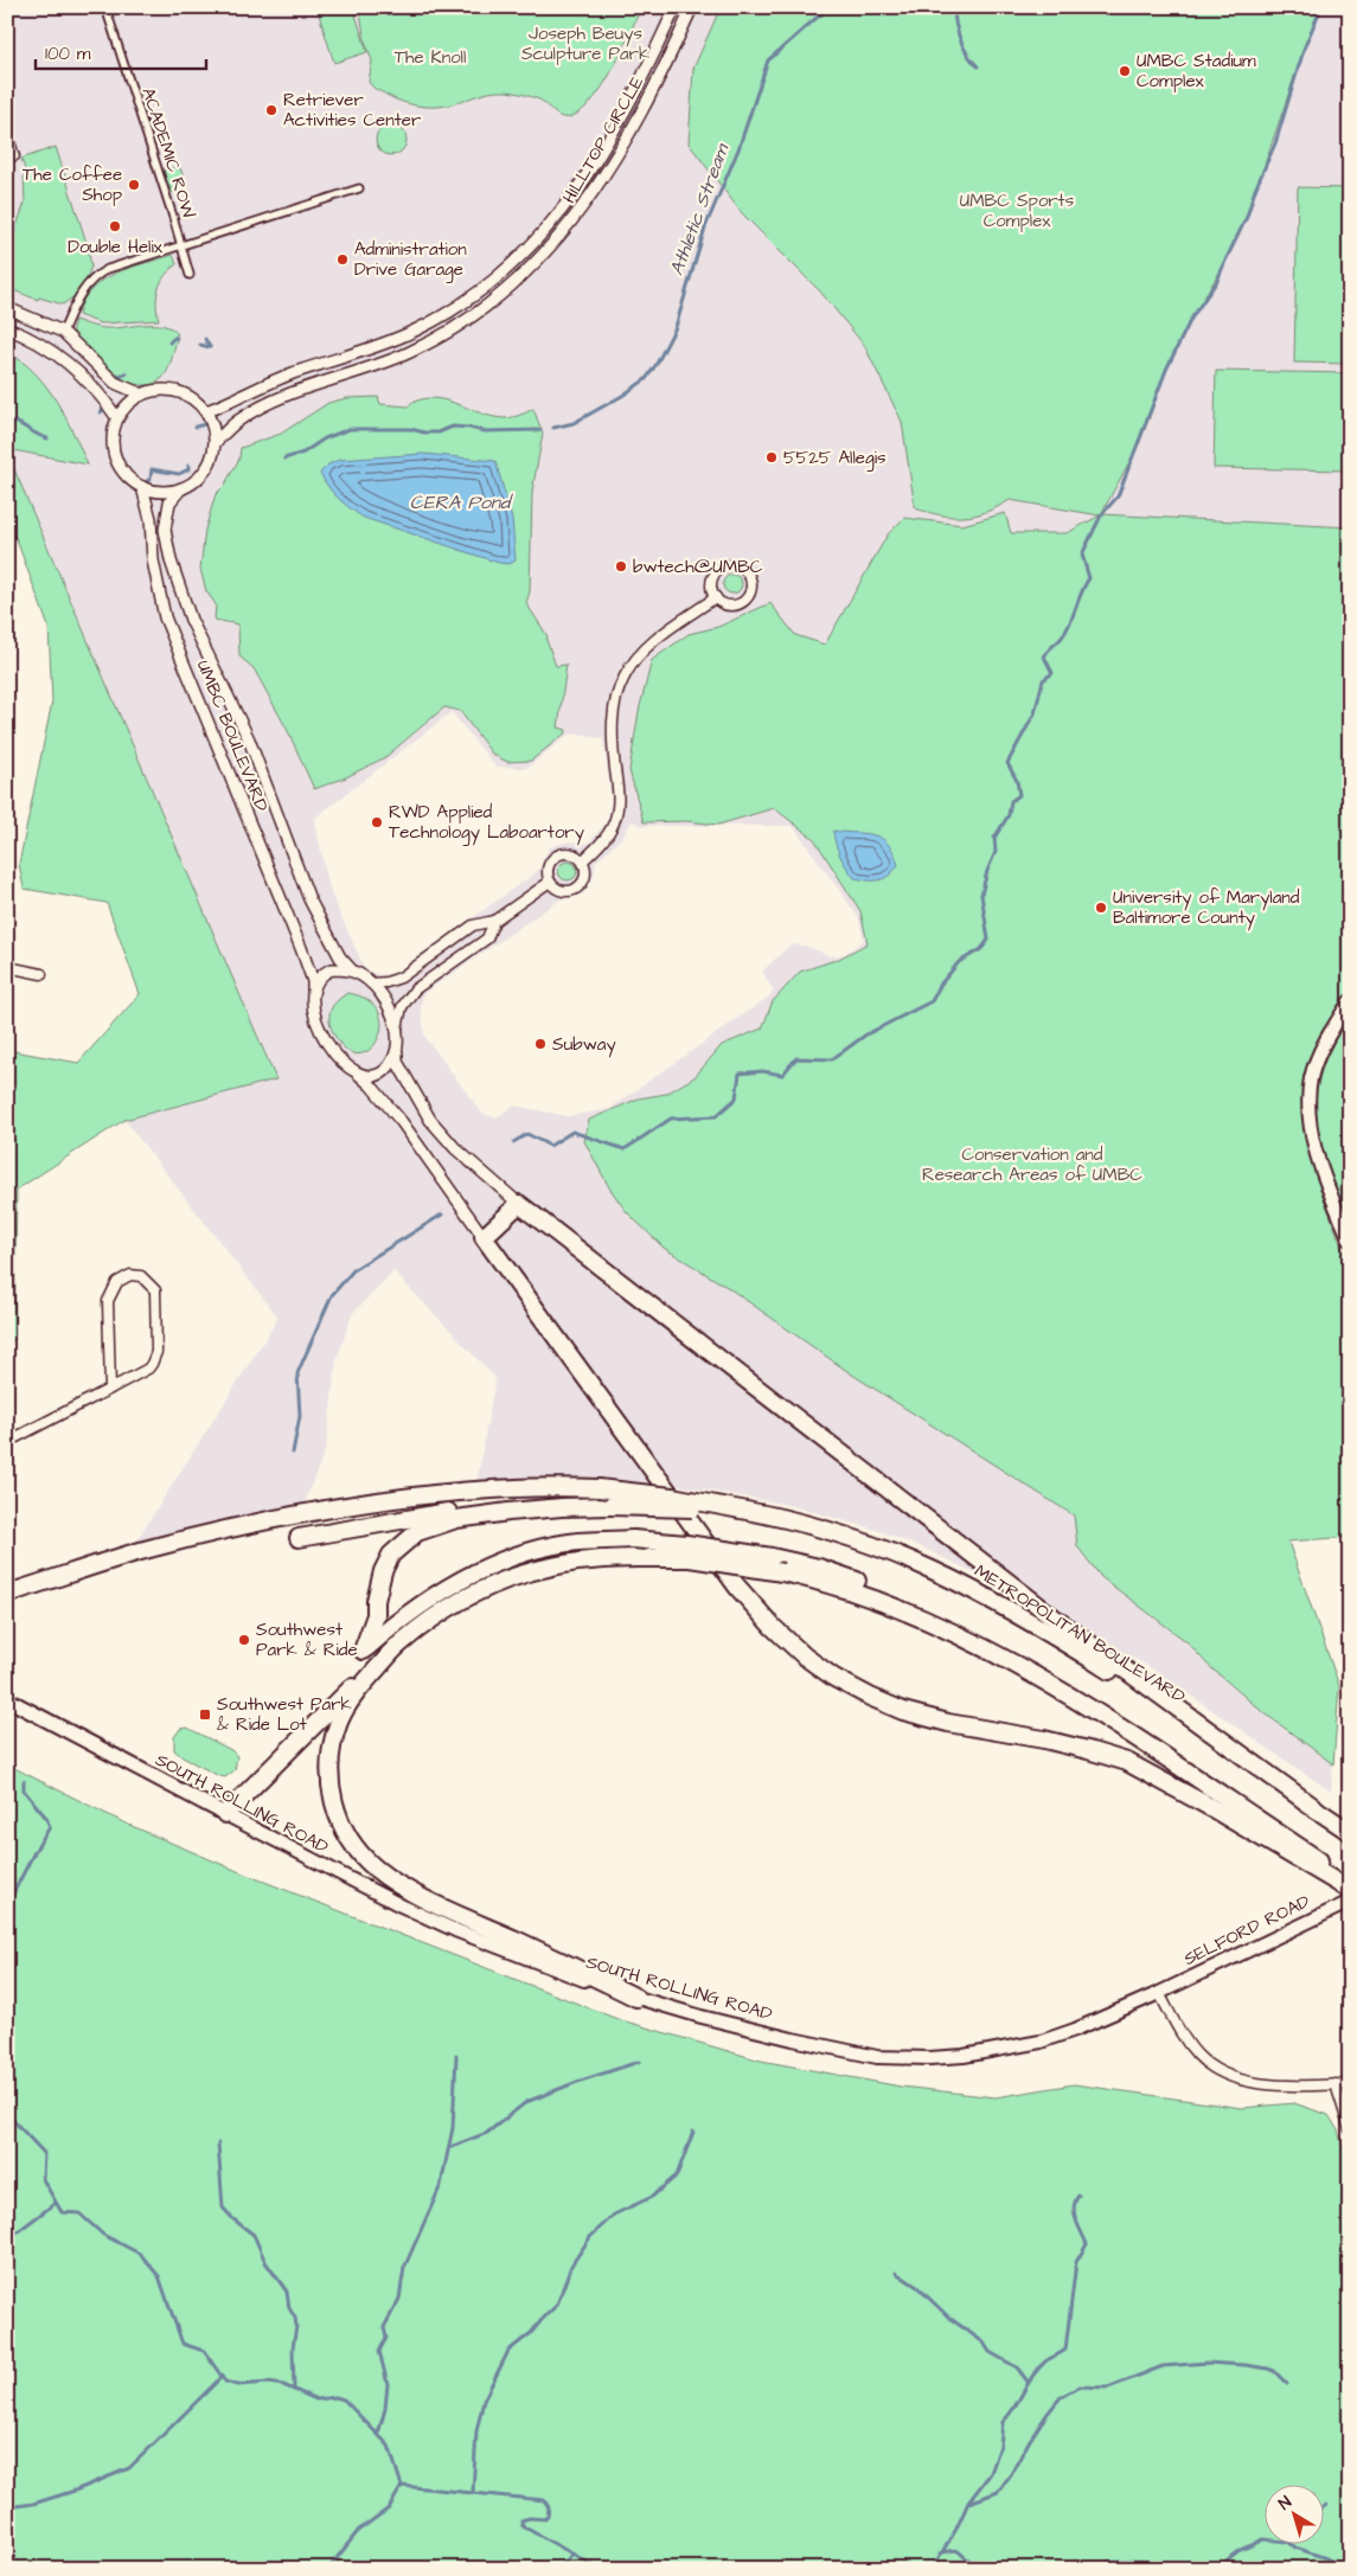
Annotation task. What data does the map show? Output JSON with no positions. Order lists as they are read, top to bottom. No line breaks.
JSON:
{"streets":{"highway":["METROPOLITAN BOULEVARD"],"main road":["SOUTH ROLLING ROAD","SELFORD ROAD"],"street":["HILLTOP CIRCLE","ACADEMIC ROW","UMBC BOULEVARD"]},"crossings":[["HILLTOP CIRCLE","UMBC BOULEVARD"],["SOUTH ROLLING ROAD","SELFORD ROAD"]],"water":["Athletic Stream","CERA Pond"],"parks":["Joseph Beuys Sculpture Park","The Knoll","UMBC Sports Complex","Conservation and Research Areas of UMBC"],"places":{"other":["UMBC Stadium Complex","Retriever Activities Center","The Coffee Shop","Double Helix","Administration Drive Garage","5525 Allegis","bwtech@UMBC","RWD Applied Technology Laboartory","University of Maryland Baltimore County","Subway","Southwest Park & Ride"],"transit":["Southwest Park & Ride Lot"]},"scale_bar":"100 m","north":"top left"}
